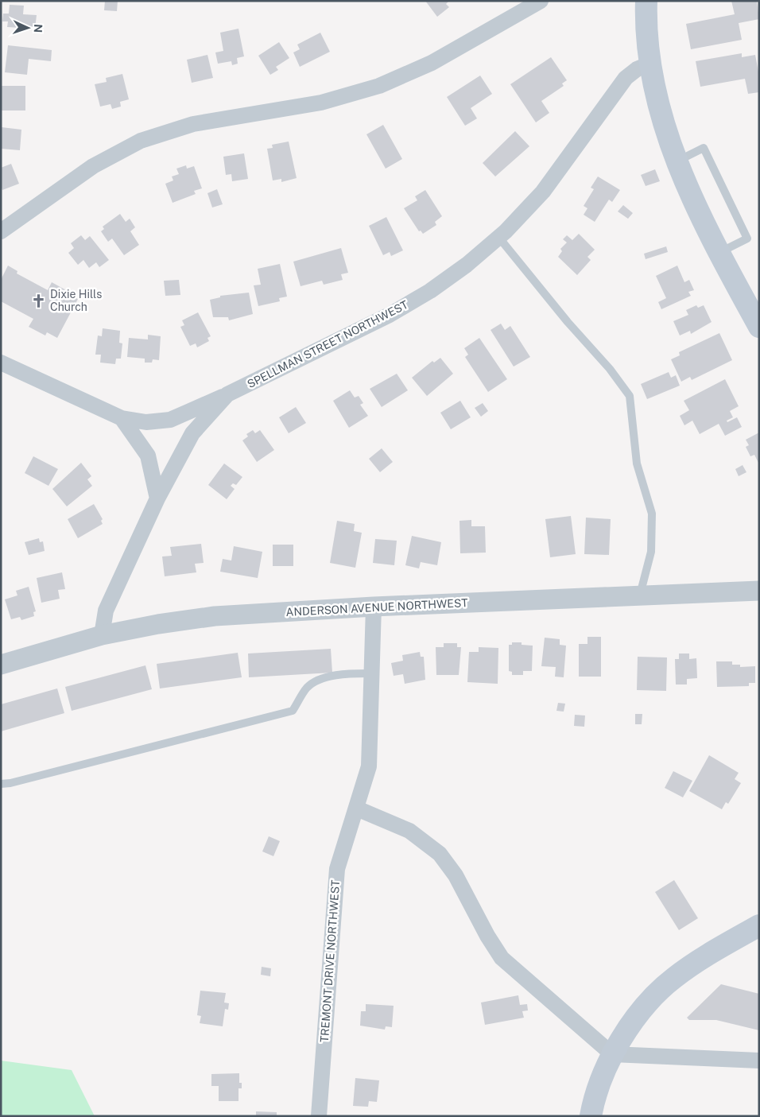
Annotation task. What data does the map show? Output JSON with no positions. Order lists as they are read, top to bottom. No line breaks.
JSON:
{"streets":{"street":["SPELLMAN STREET NORTHWEST","ANDERSON AVENUE NORTHWEST","TREMONT DRIVE NORTHWEST"]},"crossings":[["SPELLMAN STREET NORTHWEST","ANDERSON AVENUE NORTHWEST"],["ANDERSON AVENUE NORTHWEST","TREMONT DRIVE NORTHWEST"]],"places":{"church":["Dixie Hills Church"]},"north":"right"}
